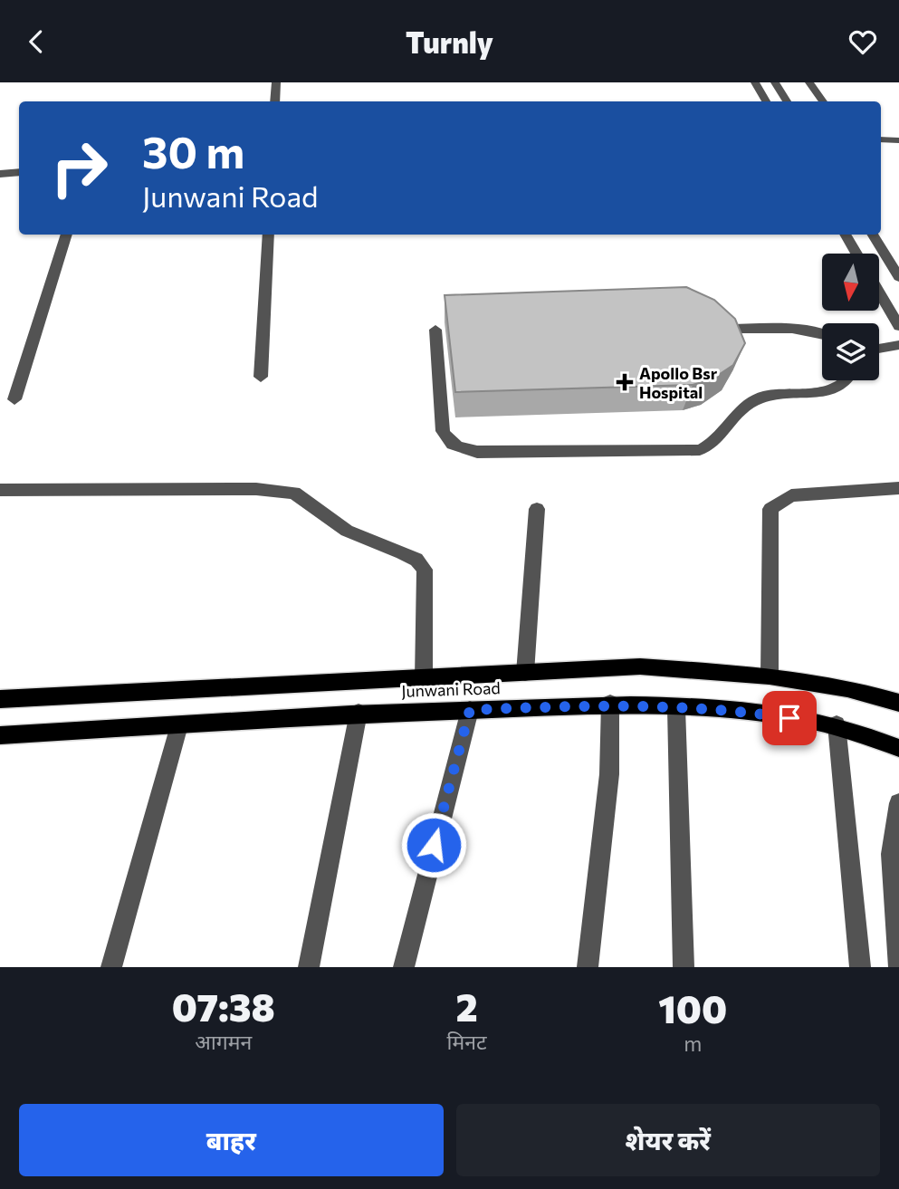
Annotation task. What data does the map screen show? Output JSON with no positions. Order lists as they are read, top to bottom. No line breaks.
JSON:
{"streets":{"main road":["Junwani Road"]},"places":{"health":["Apollo Bsr Hospital"]},"north":"bottom","page":{"header":"Turnly","turn":["30 m","Junwani Road"],"eta":["07:38","आगमन","2","मिनट","100","m"],"buttons":["बाहर","शेयर करें"]}}
